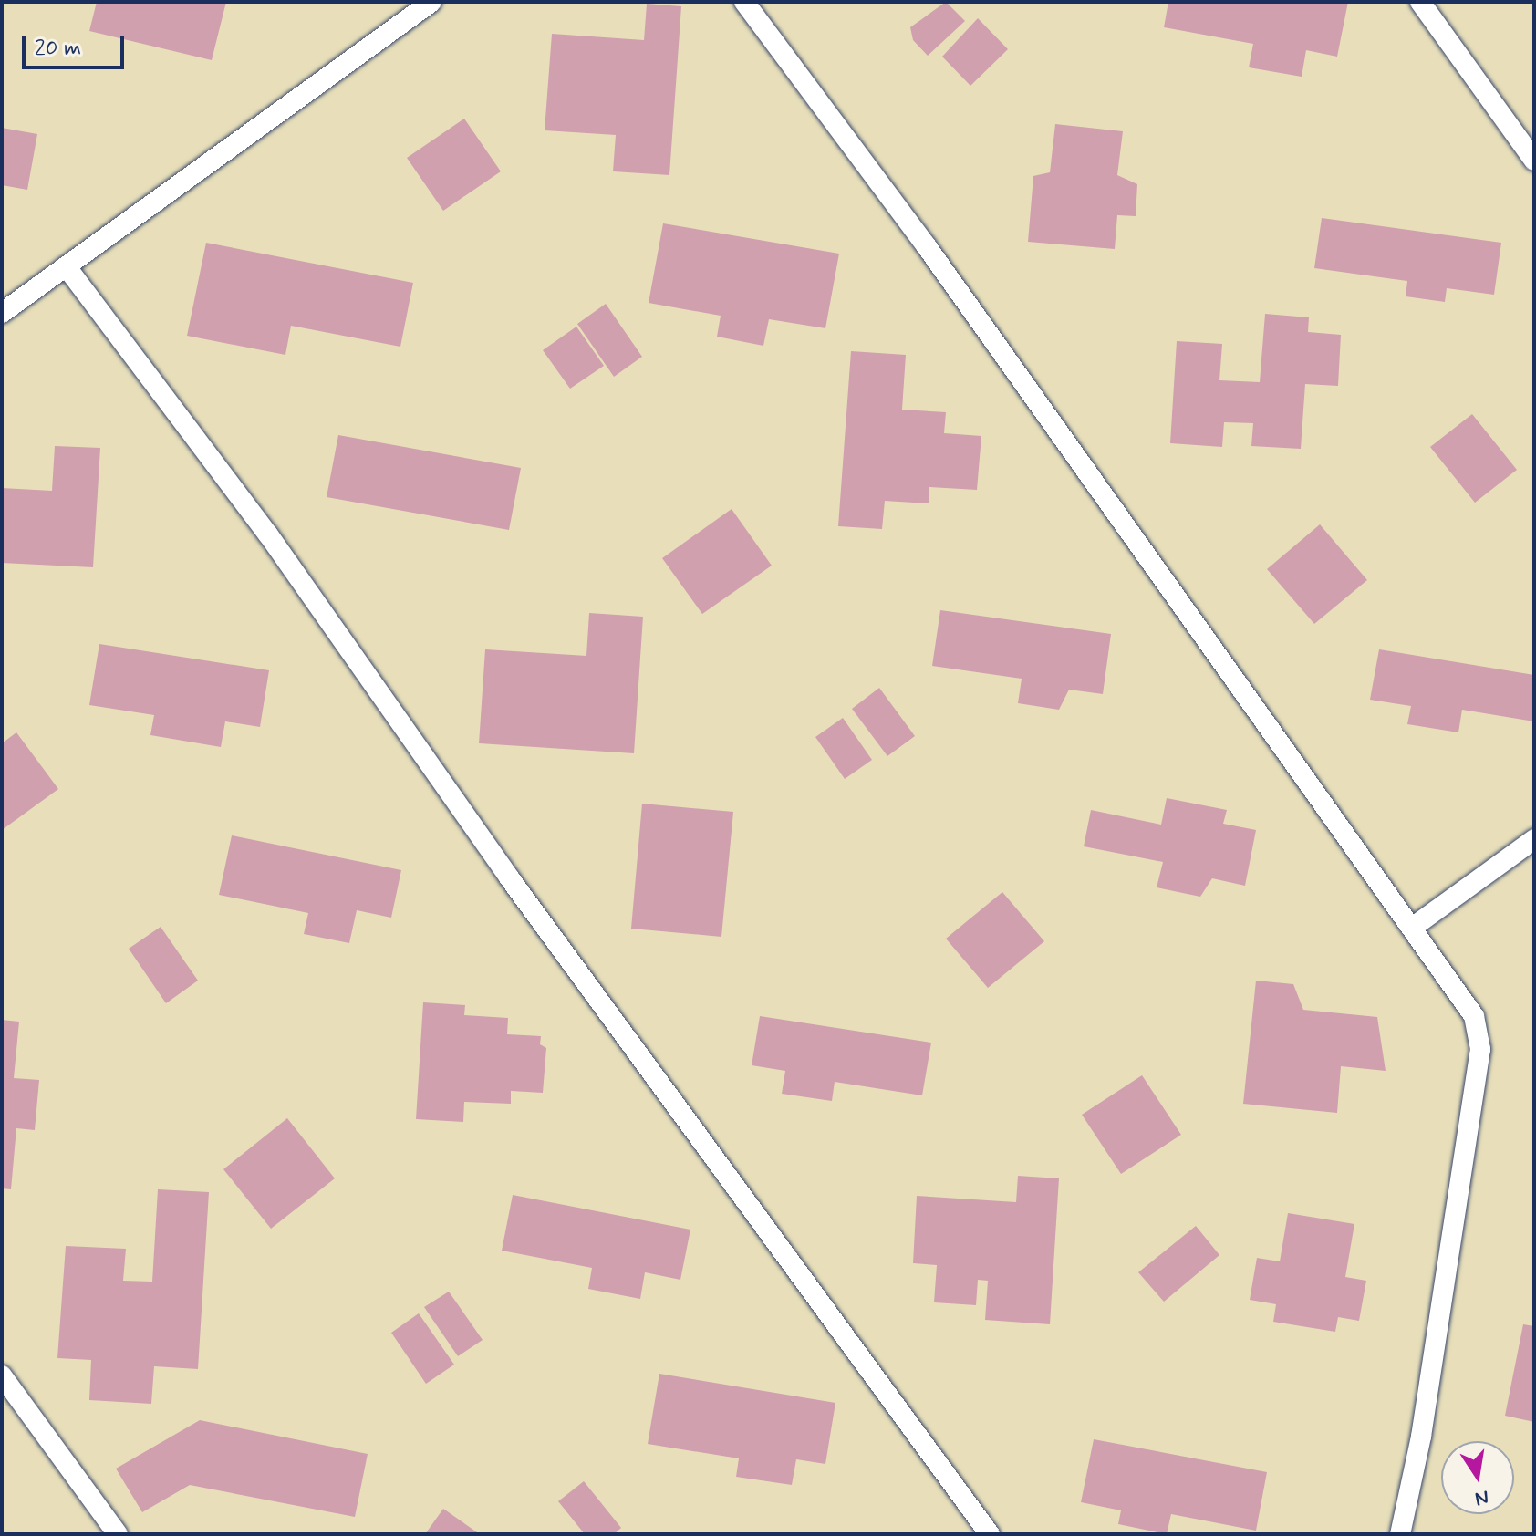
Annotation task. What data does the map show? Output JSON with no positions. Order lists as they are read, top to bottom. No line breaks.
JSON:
{"scale_bar":"20 m","north":"bottom"}
